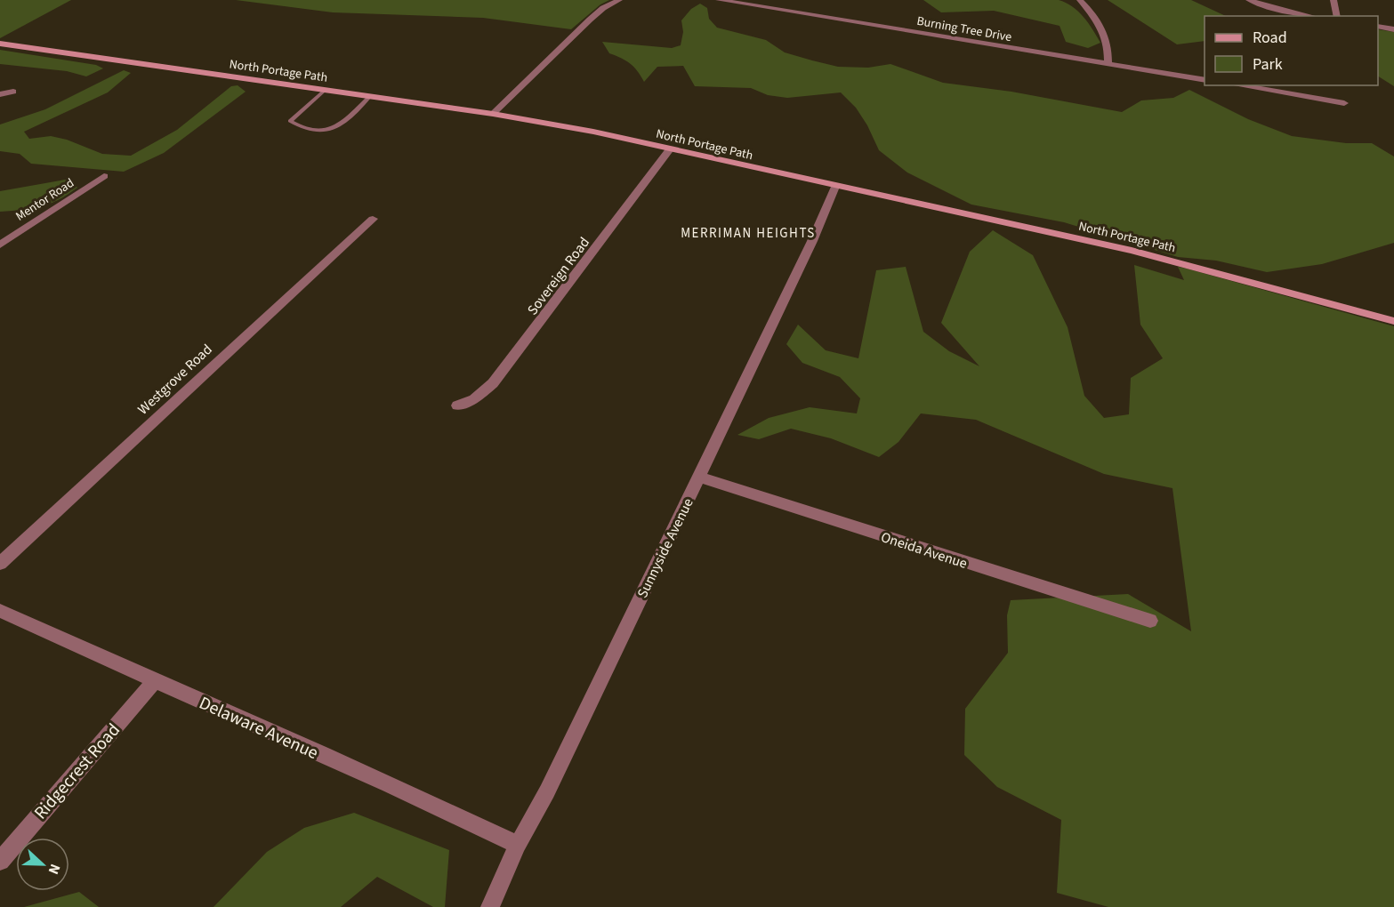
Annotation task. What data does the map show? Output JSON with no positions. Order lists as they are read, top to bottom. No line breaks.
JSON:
{"streets":{"main road":["North Portage Path"],"street":["Burning Tree Drive","Mentor Road","Sovereign Road","Westgrove Road","Sunnyside Avenue","Oneida Avenue","Delaware Avenue","Ridgecrest Road"]},"crossings":[["North Portage Path","Sovereign Road"],["North Portage Path","Sunnyside Avenue"],["Sunnyside Avenue","Oneida Avenue"],["Sunnyside Avenue","Delaware Avenue"],["Delaware Avenue","Ridgecrest Road"]],"districts":["MERRIMAN HEIGHTS"],"legend":["Road","Park"],"north":"right"}
